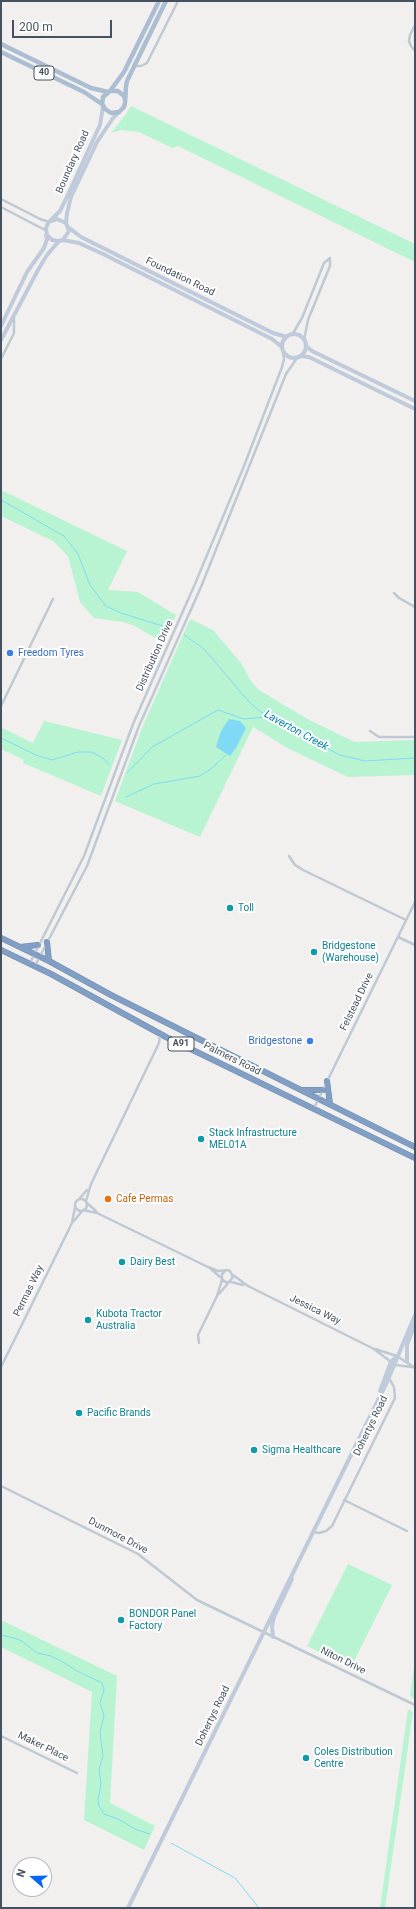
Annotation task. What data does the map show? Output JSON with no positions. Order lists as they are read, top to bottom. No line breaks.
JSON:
{"streets":{"highway":["A91","Palmers Road"],"main road":["40","Boundary Road","Foundation Road","Dohertys Road"],"street":["Distribution Drive","Felstead Drive","Permas Way","Jessica Way","Dunmore Drive","Niton Drive","Maker Place"]},"crossings":[["40","Boundary Road"],["Boundary Road","Foundation Road"],["Foundation Road","Distribution Drive"],["Distribution Drive","Palmers Road"],["Felstead Drive","Palmers Road"],["Jessica Way","Dohertys Road"],["Dohertys Road","Dunmore Drive"],["Dohertys Road","Niton Drive"],["Dunmore Drive","Niton Drive"]],"water":["Laverton Creek"],"places":["Freedom Tyres","Toll","Bridgestone (Warehouse)","Bridgestone","Stack Infrastructure MEL01A","Cafe Permas","Dairy Best","Kubota Tractor Australia","Pacific Brands","Sigma Healthcare","BONDOR Panel Factory","Coles Distribution Centre"],"scale_bar":"200 m","north":"left"}
